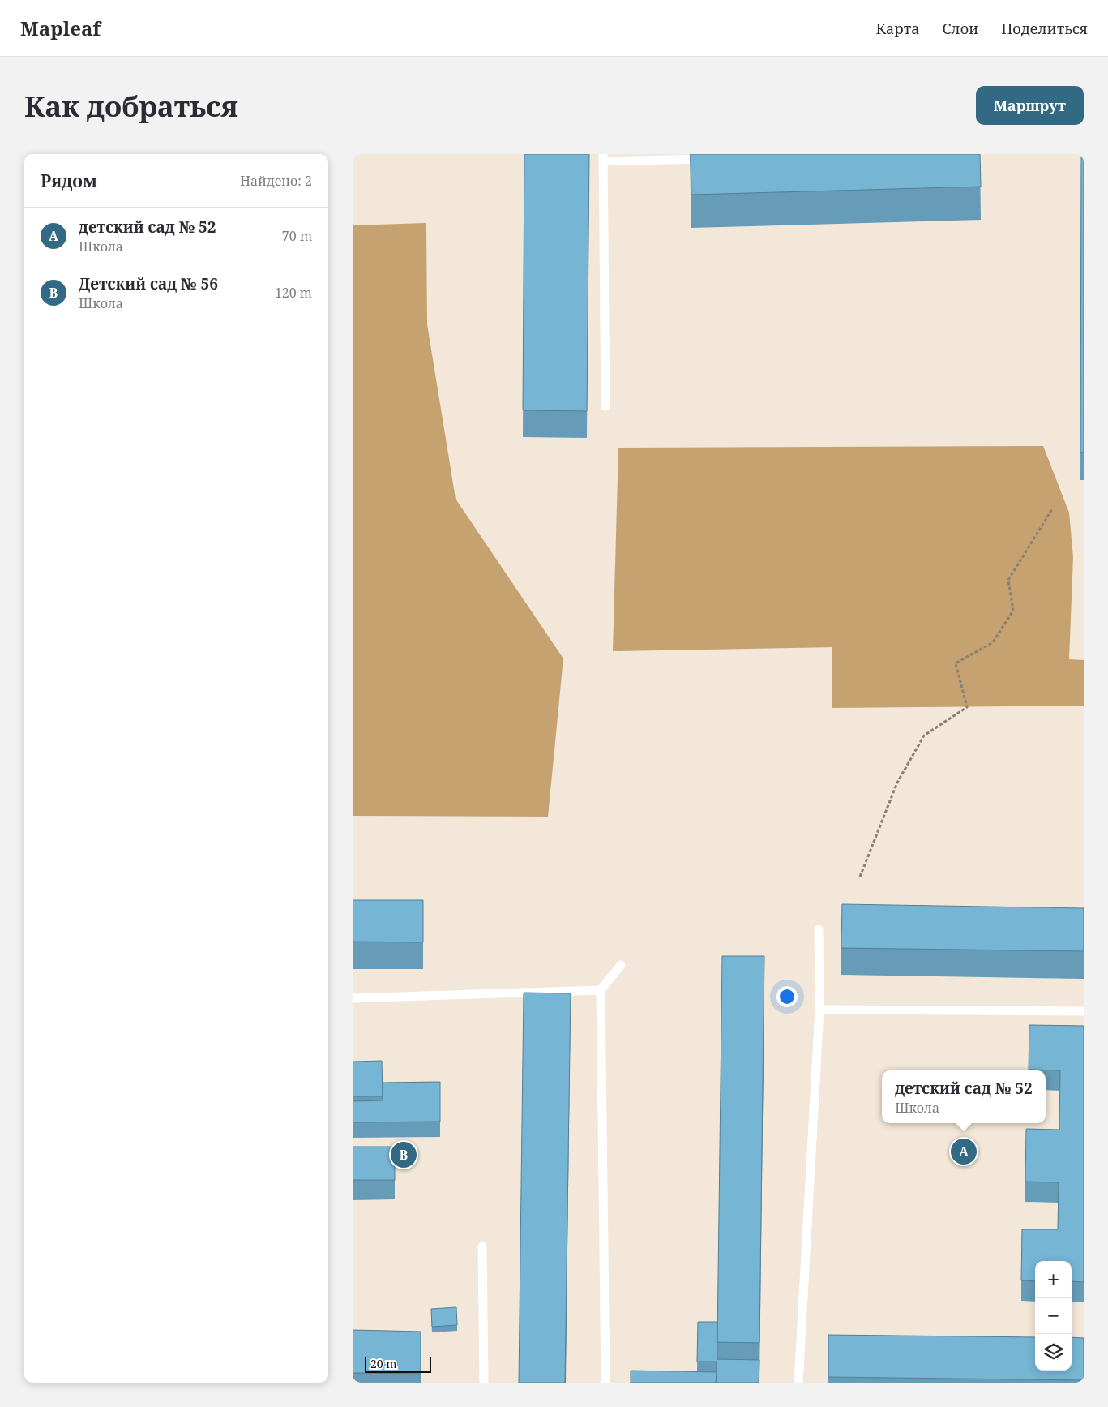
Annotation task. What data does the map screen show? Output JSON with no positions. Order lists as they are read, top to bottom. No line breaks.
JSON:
{"scale_bar":"20 m","page":{"header":"Mapleaf","nav":["Карта","Слои","Поделиться"],"buttons":"Маршрут","title":"Как добраться","heading":["Рядом","Найдено: 2"],"list":[{"mark":"A","name":"детский сад № 52","note":"Школа","value":"70 m"},{"mark":"B","name":"Детский сад № 56","note":"Школа","value":"120 m"}],"popup":["детский сад № 52","Школа"],"pins":["A","B"],"map_buttons":["+","−"],"scale":"20 m"}}
